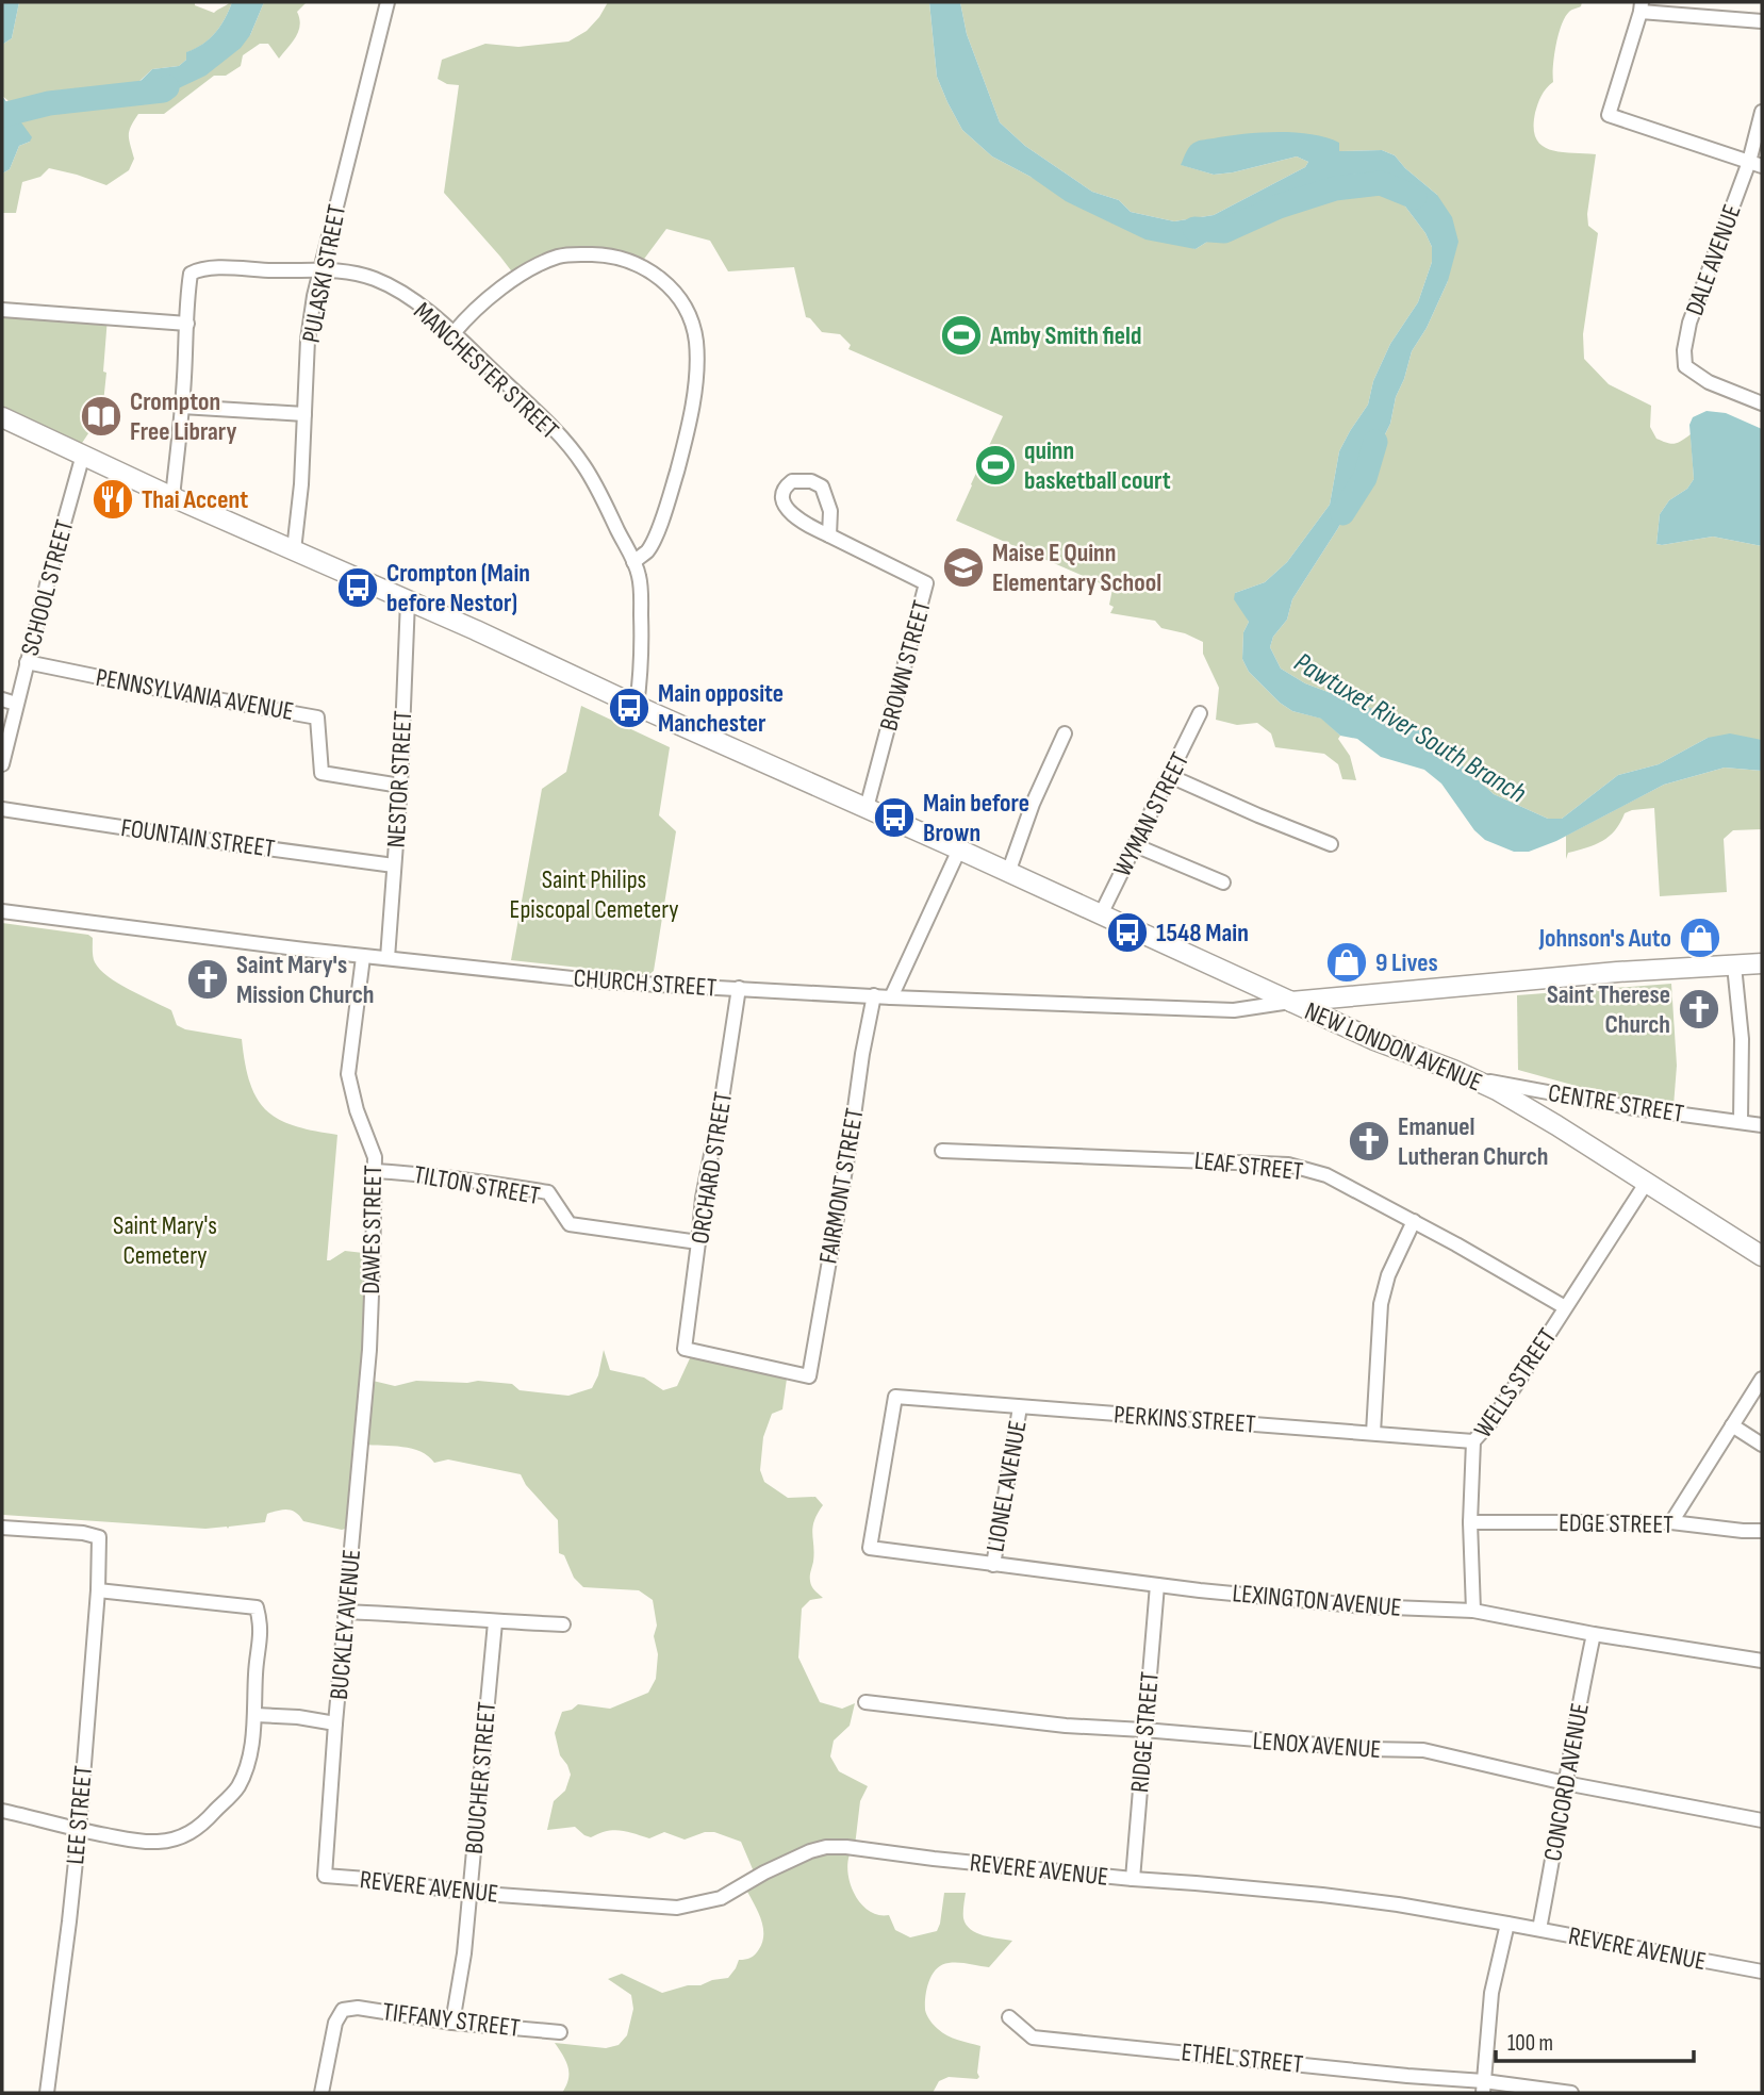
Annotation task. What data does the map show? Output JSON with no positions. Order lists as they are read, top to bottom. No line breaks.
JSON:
{"streets":{"main road":["NEW LONDON AVENUE"],"street":["DALE AVENUE","PULASKI STREET","MANCHESTER STREET","SCHOOL STREET","BROWN STREET","PENNSYLVANIA AVENUE","NESTOR STREET","WYMAN STREET","FOUNTAIN STREET","CHURCH STREET","CENTRE STREET","LEAF STREET","ORCHARD STREET","TILTON STREET","FAIRMONT STREET","DAWES STREET","WELLS STREET","PERKINS STREET","LIONEL AVENUE","EDGE STREET","LEXINGTON AVENUE","BUCKLEY AVENUE","RIDGE STREET","LENOX AVENUE","BOUCHER STREET","CONCORD AVENUE","LEE STREET","REVERE AVENUE","TIFFANY STREET","ETHEL STREET"]},"crossings":[["PULASKI STREET","MANCHESTER STREET"],["PULASKI STREET","NEW LONDON AVENUE"],["MANCHESTER STREET","NEW LONDON AVENUE"],["SCHOOL STREET","PENNSYLVANIA AVENUE"],["SCHOOL STREET","NEW LONDON AVENUE"],["BROWN STREET","NEW LONDON AVENUE"],["PENNSYLVANIA AVENUE","NESTOR STREET"],["NESTOR STREET","FOUNTAIN STREET"],["NESTOR STREET","CHURCH STREET"],["NESTOR STREET","NEW LONDON AVENUE"],["WYMAN STREET","NEW LONDON AVENUE"],["CHURCH STREET","NEW LONDON AVENUE"],["CHURCH STREET","ORCHARD STREET"],["CHURCH STREET","FAIRMONT STREET"],["CHURCH STREET","DAWES STREET"],["NEW LONDON AVENUE","CENTRE STREET"],["NEW LONDON AVENUE","WELLS STREET"],["LEAF STREET","WELLS STREET"],["ORCHARD STREET","TILTON STREET"],["ORCHARD STREET","FAIRMONT STREET"],["TILTON STREET","DAWES STREET"],["DAWES STREET","BUCKLEY AVENUE"],["WELLS STREET","PERKINS STREET"],["WELLS STREET","EDGE STREET"],["WELLS STREET","LEXINGTON AVENUE"],["PERKINS STREET","LIONEL AVENUE"],["PERKINS STREET","LEXINGTON AVENUE"],["LIONEL AVENUE","LEXINGTON AVENUE"],["LEXINGTON AVENUE","RIDGE STREET"],["LEXINGTON AVENUE","CONCORD AVENUE"],["BUCKLEY AVENUE","REVERE AVENUE"],["RIDGE STREET","LENOX AVENUE"],["RIDGE STREET","REVERE AVENUE"],["LENOX AVENUE","CONCORD AVENUE"],["BOUCHER STREET","REVERE AVENUE"],["BOUCHER STREET","TIFFANY STREET"],["CONCORD AVENUE","REVERE AVENUE"]],"water":["Pawtuxet River South Branch"],"parks":["Saint Philips Episcopal Cemetery","Saint Mary's Cemetery"],"places":{"sports":["Amby Smith field","quinn basketball court"],"library":["Crompton Free Library"],"restaurant":["Thai Accent"],"school or university":["Maise E Quinn Elementary School"],"bus stop":["Crompton (Main before Nestor)","Main opposite Manchester","Main before Brown","1548 Main"],"shop":["Johnson's Auto","9 Lives"],"church":["Saint Mary's Mission Church","Saint Therese Church","Emanuel Lutheran Church"]},"scale_bar":"100 m"}
